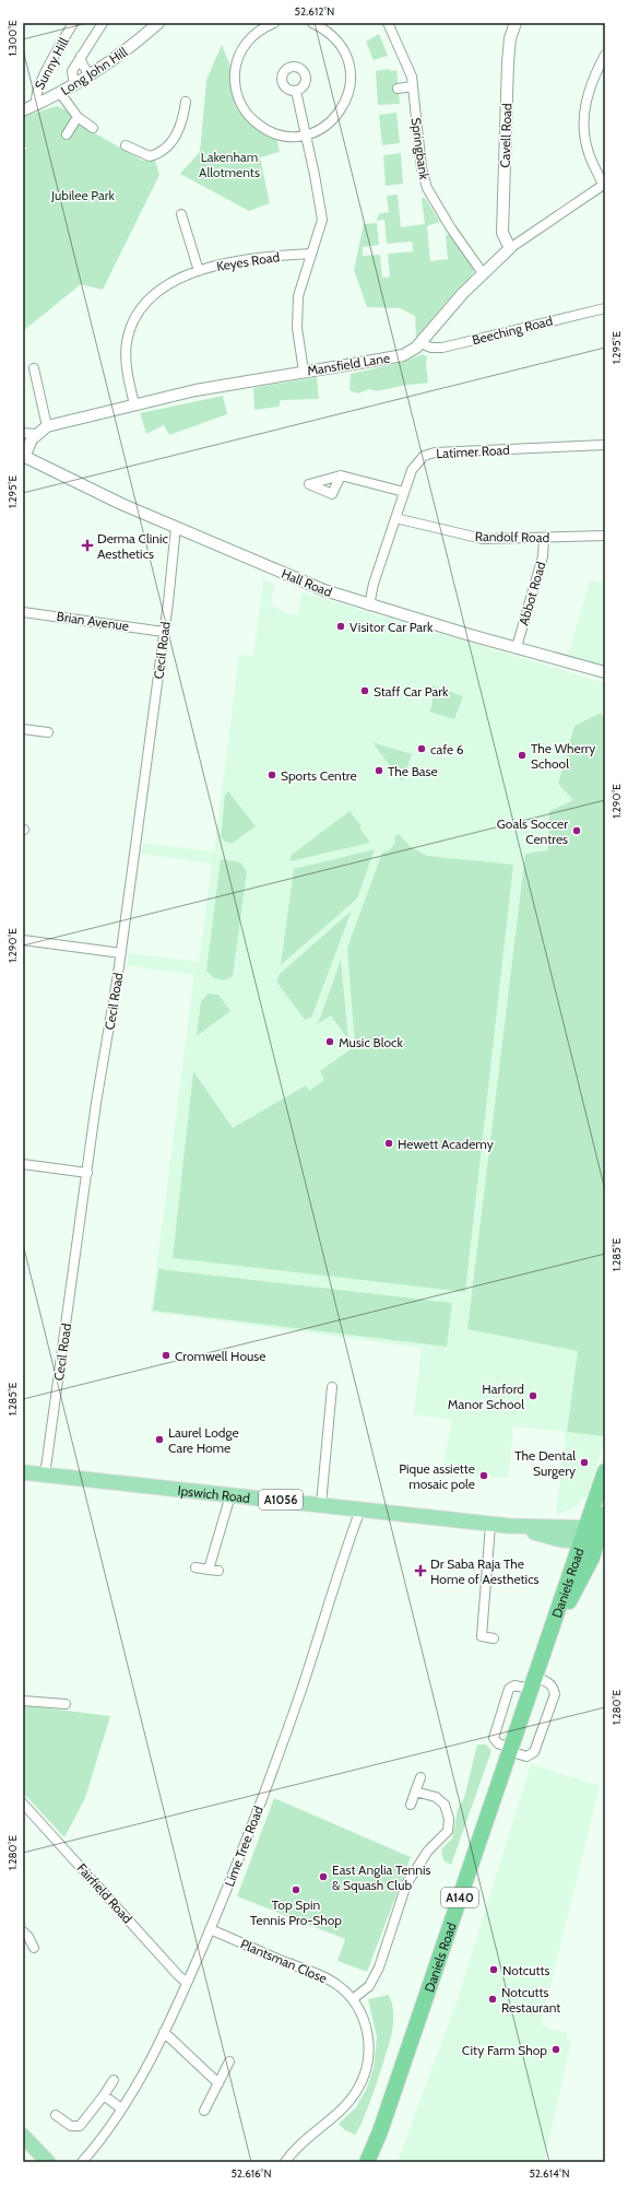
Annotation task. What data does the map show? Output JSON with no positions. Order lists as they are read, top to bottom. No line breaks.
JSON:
{"streets":{"highway":["Daniels Road","A140"],"main road":["Ipswich Road","A1056"],"street":["Sunny Hill","Long John Hill","Cavell Road","Springbank","Keyes Road","Beeching Road","Mansfield Lane","Latimer Road","Randolf Road","Hall Road","Abbot Road","Brian Avenue","Cecil Road","Lime Tree Road","Fairfield Road","Plantsman Close"]},"crossings":[["Sunny Hill","Long John Hill"],["Cavell Road","Mansfield Lane"],["Springbank","Mansfield Lane"],["Keyes Road","Mansfield Lane"],["Beeching Road","Mansfield Lane"],["Mansfield Lane","Hall Road"],["Latimer Road","Randolf Road"],["Latimer Road","Hall Road"],["Randolf Road","Abbot Road"],["Hall Road","Abbot Road"],["Hall Road","Cecil Road"],["Brian Avenue","Cecil Road"],["Cecil Road","Ipswich Road"],["Ipswich Road","Daniels Road"],["Ipswich Road","Lime Tree Road"],["Lime Tree Road","Fairfield Road"],["Lime Tree Road","Plantsman Close"]],"parks":["Lakenham Allotments","Jubilee Park"],"places":{"health":["Derma Clinic Aesthetics","Dr Saba Raja The Home of Aesthetics"],"other":["Visitor Car Park","Staff Car Park","cafe 6","The Wherry School","The Base","Sports Centre","Goals Soccer Centres","Music Block","Hewett Academy","Cromwell House","Harford Manor School","Laurel Lodge Care Home","The Dental Surgery","Pique assiette mosaic pole","East Anglia Tennis & Squash Club","Top Spin Tennis Pro-Shop","Notcutts","Notcutts Restaurant","City Farm Shop"]},"coordinates":["52.612°N","1.300°E","1.295°E","1.290°E","1.285°E","1.280°E","52.616°N","52.614°N"]}
